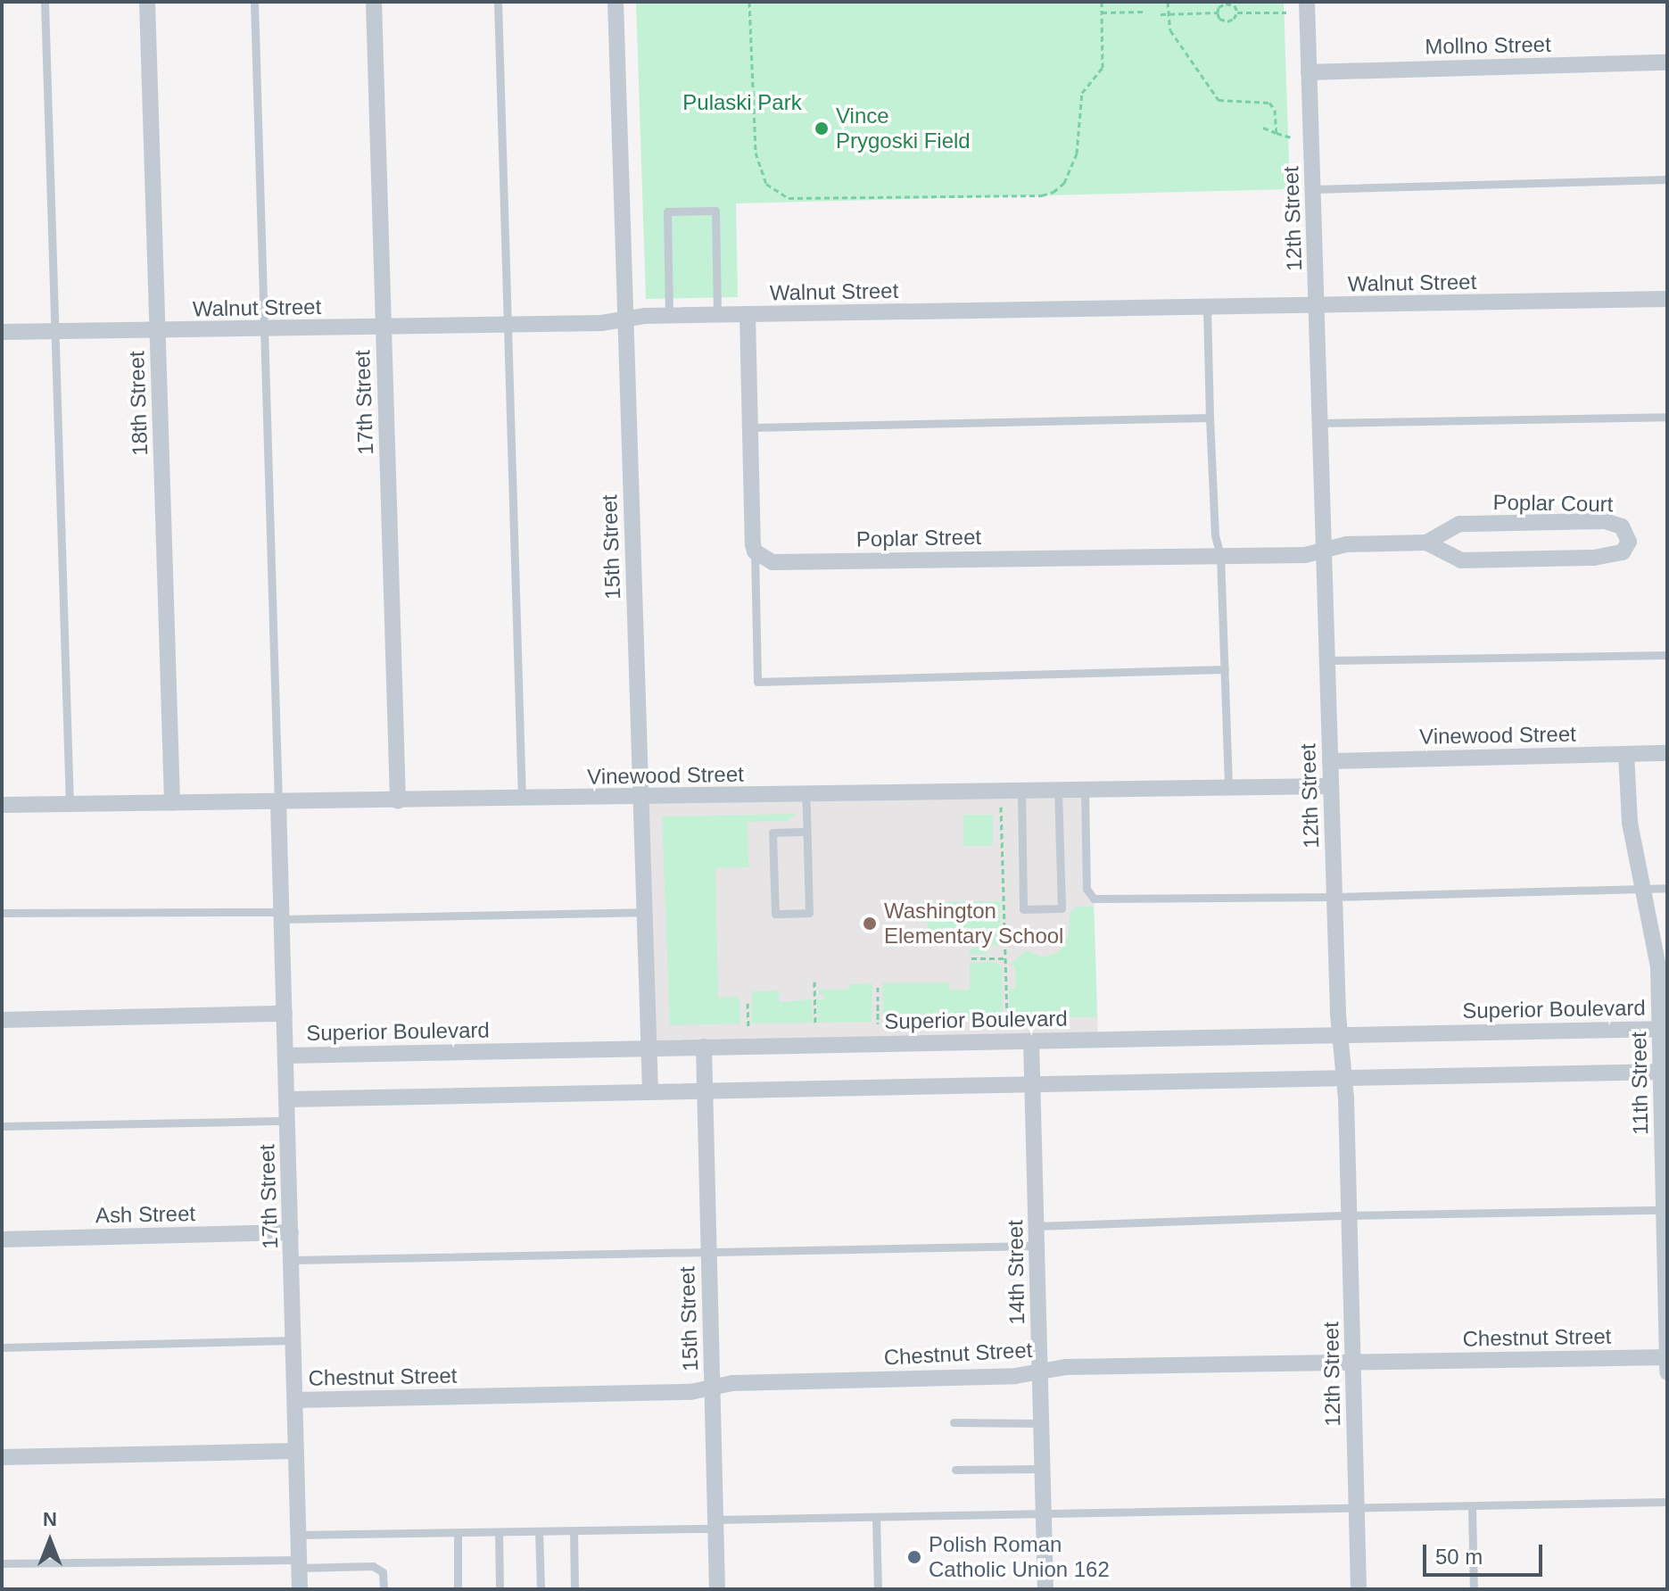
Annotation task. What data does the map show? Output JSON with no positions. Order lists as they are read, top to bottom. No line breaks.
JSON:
{"streets":{"street":["Mollno Street","12th Street","Walnut Street","17th Street","18th Street","Poplar Court","Poplar Street","15th Street","Vinewood Street","Superior Boulevard","11th Street","Ash Street","14th Street","Chestnut Street"]},"crossings":[["Mollno Street","12th Street"],["12th Street","Walnut Street"],["12th Street","Poplar Court"],["12th Street","Poplar Street"],["12th Street","Vinewood Street"],["12th Street","Superior Boulevard"],["12th Street","Chestnut Street"],["Walnut Street","17th Street"],["Walnut Street","18th Street"],["Walnut Street","15th Street"],["17th Street","Vinewood Street"],["17th Street","Superior Boulevard"],["17th Street","Ash Street"],["17th Street","Chestnut Street"],["18th Street","Vinewood Street"],["Poplar Court","Poplar Street"],["15th Street","Vinewood Street"],["15th Street","Superior Boulevard"],["15th Street","Chestnut Street"],["Vinewood Street","11th Street"],["Superior Boulevard","11th Street"],["Superior Boulevard","14th Street"],["11th Street","Chestnut Street"],["14th Street","Chestnut Street"]],"parks":["Pulaski Park"],"places":["Vince Prygoski Field","Washington Elementary School","Polish Roman Catholic Union 162"],"scale_bar":"50 m","north":"top"}
